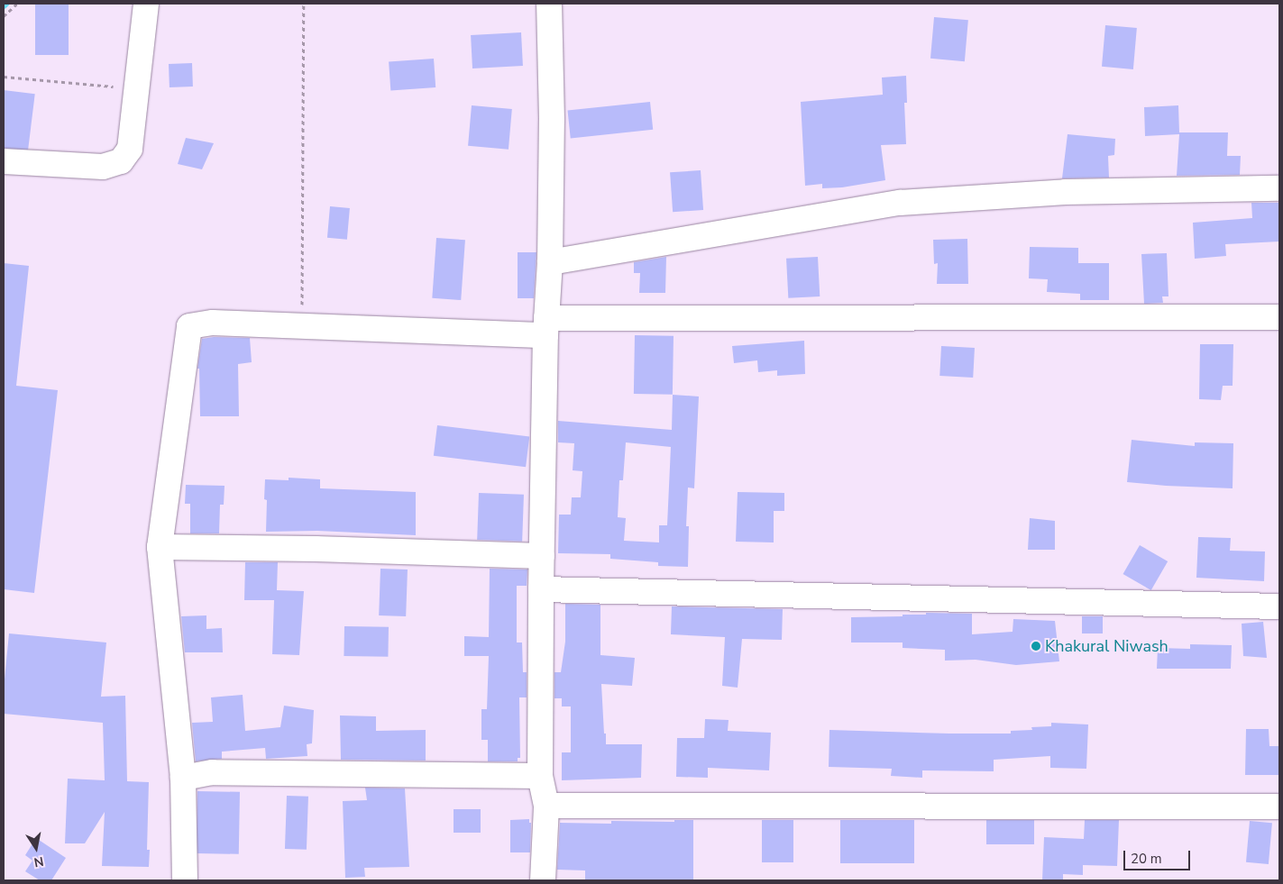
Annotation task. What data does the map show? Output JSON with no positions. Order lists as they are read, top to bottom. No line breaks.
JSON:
{"places":["Khakural Niwash"],"scale_bar":"20 m","north":"bottom"}
